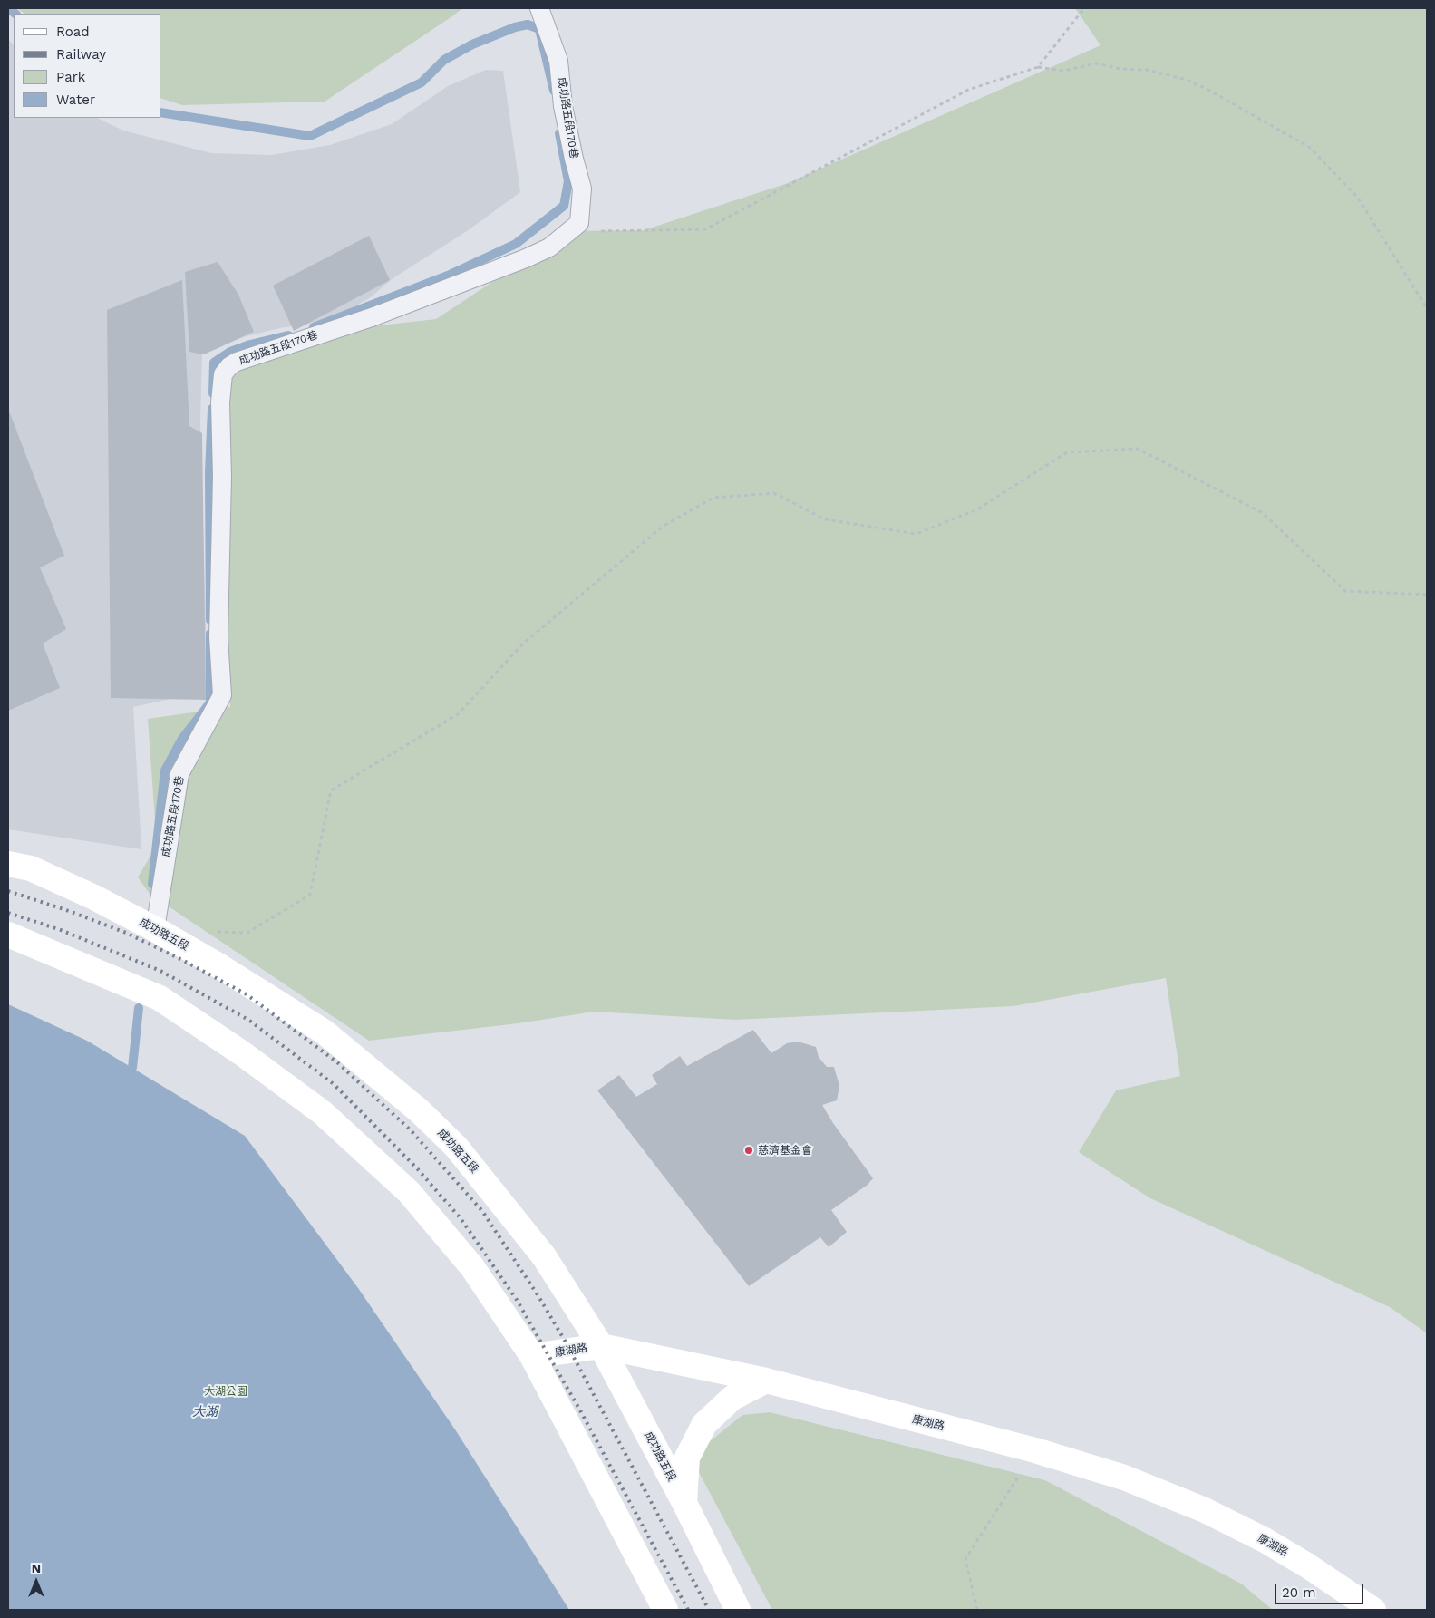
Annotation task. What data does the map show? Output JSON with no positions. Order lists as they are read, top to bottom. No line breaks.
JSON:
{"streets":{"main road":["成功路五段","康湖路"],"lane":["成功路五段170巷"]},"crossings":[["成功路五段170巷","成功路五段"],["成功路五段","康湖路"]],"water":["大湖"],"parks":["大湖公園"],"places":["慈濟基金會"],"legend":["Road","Railway","Park","Water"],"scale_bar":"20 m","north":"top"}
